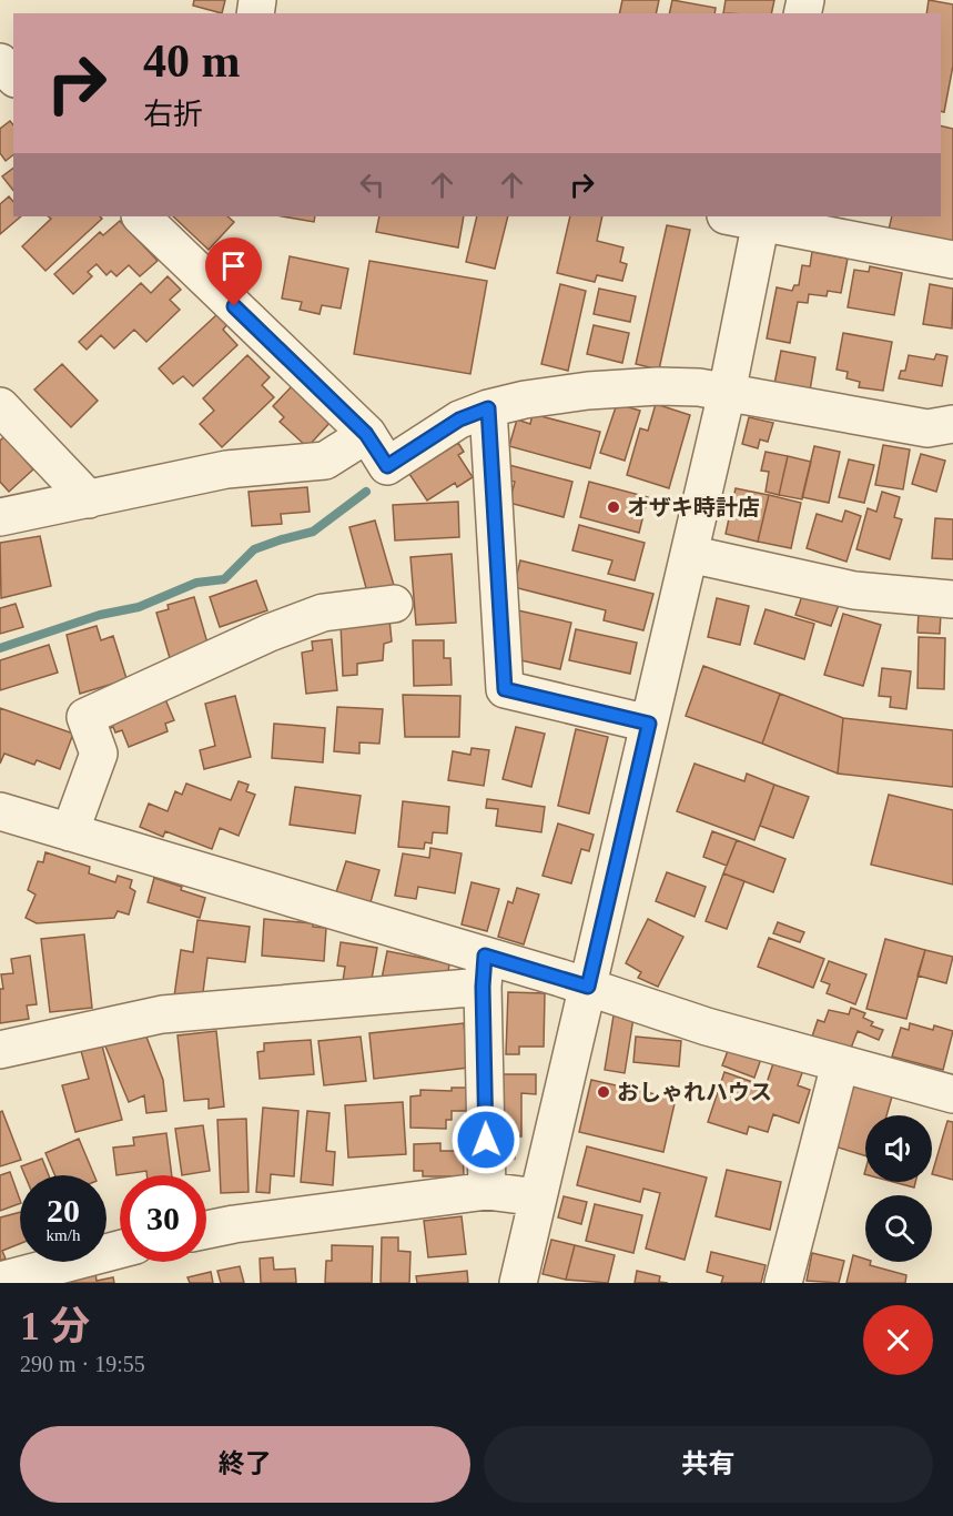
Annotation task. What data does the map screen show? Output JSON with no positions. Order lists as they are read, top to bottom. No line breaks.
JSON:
{"places":["オザキ時計店","おしゃれハウス"],"page":{"turn":["40 m","右折"],"speed":"20 km/h","limit":"30","heading":["1 分","290 m · 19:55"],"buttons":["終了","共有"]}}
